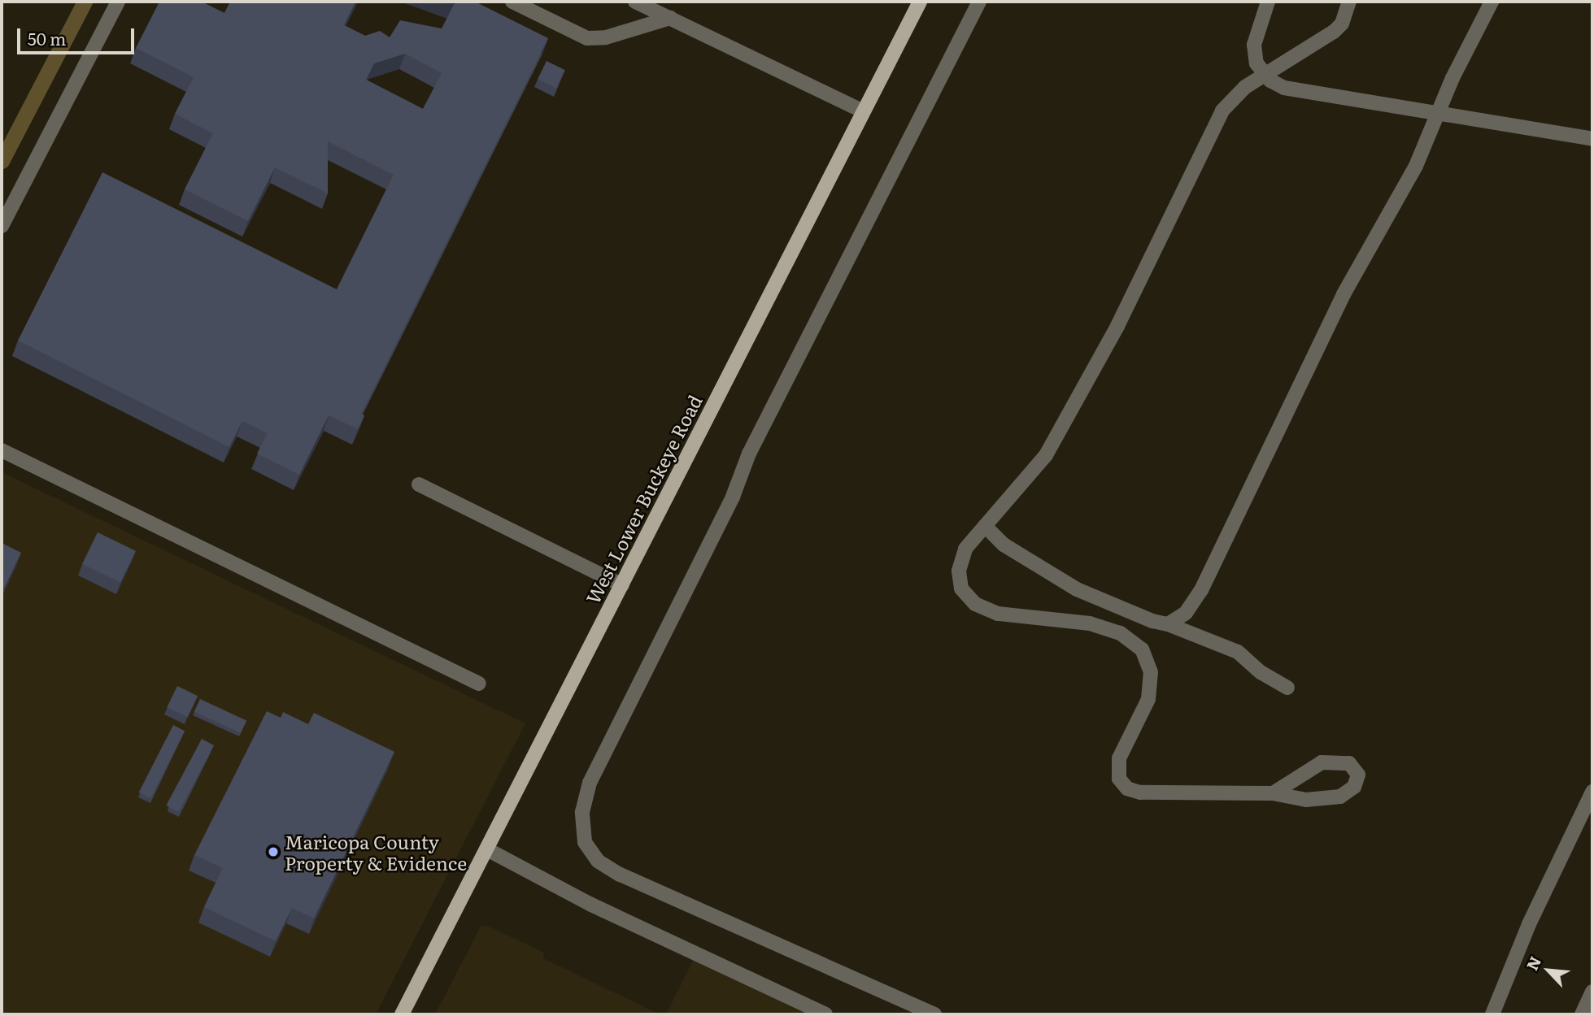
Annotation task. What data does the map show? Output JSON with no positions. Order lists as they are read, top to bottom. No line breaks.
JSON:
{"streets":{"main road":["West Lower Buckeye Road"]},"places":["Maricopa County Property & Evidence"],"scale_bar":"50 m","north":"top left"}
